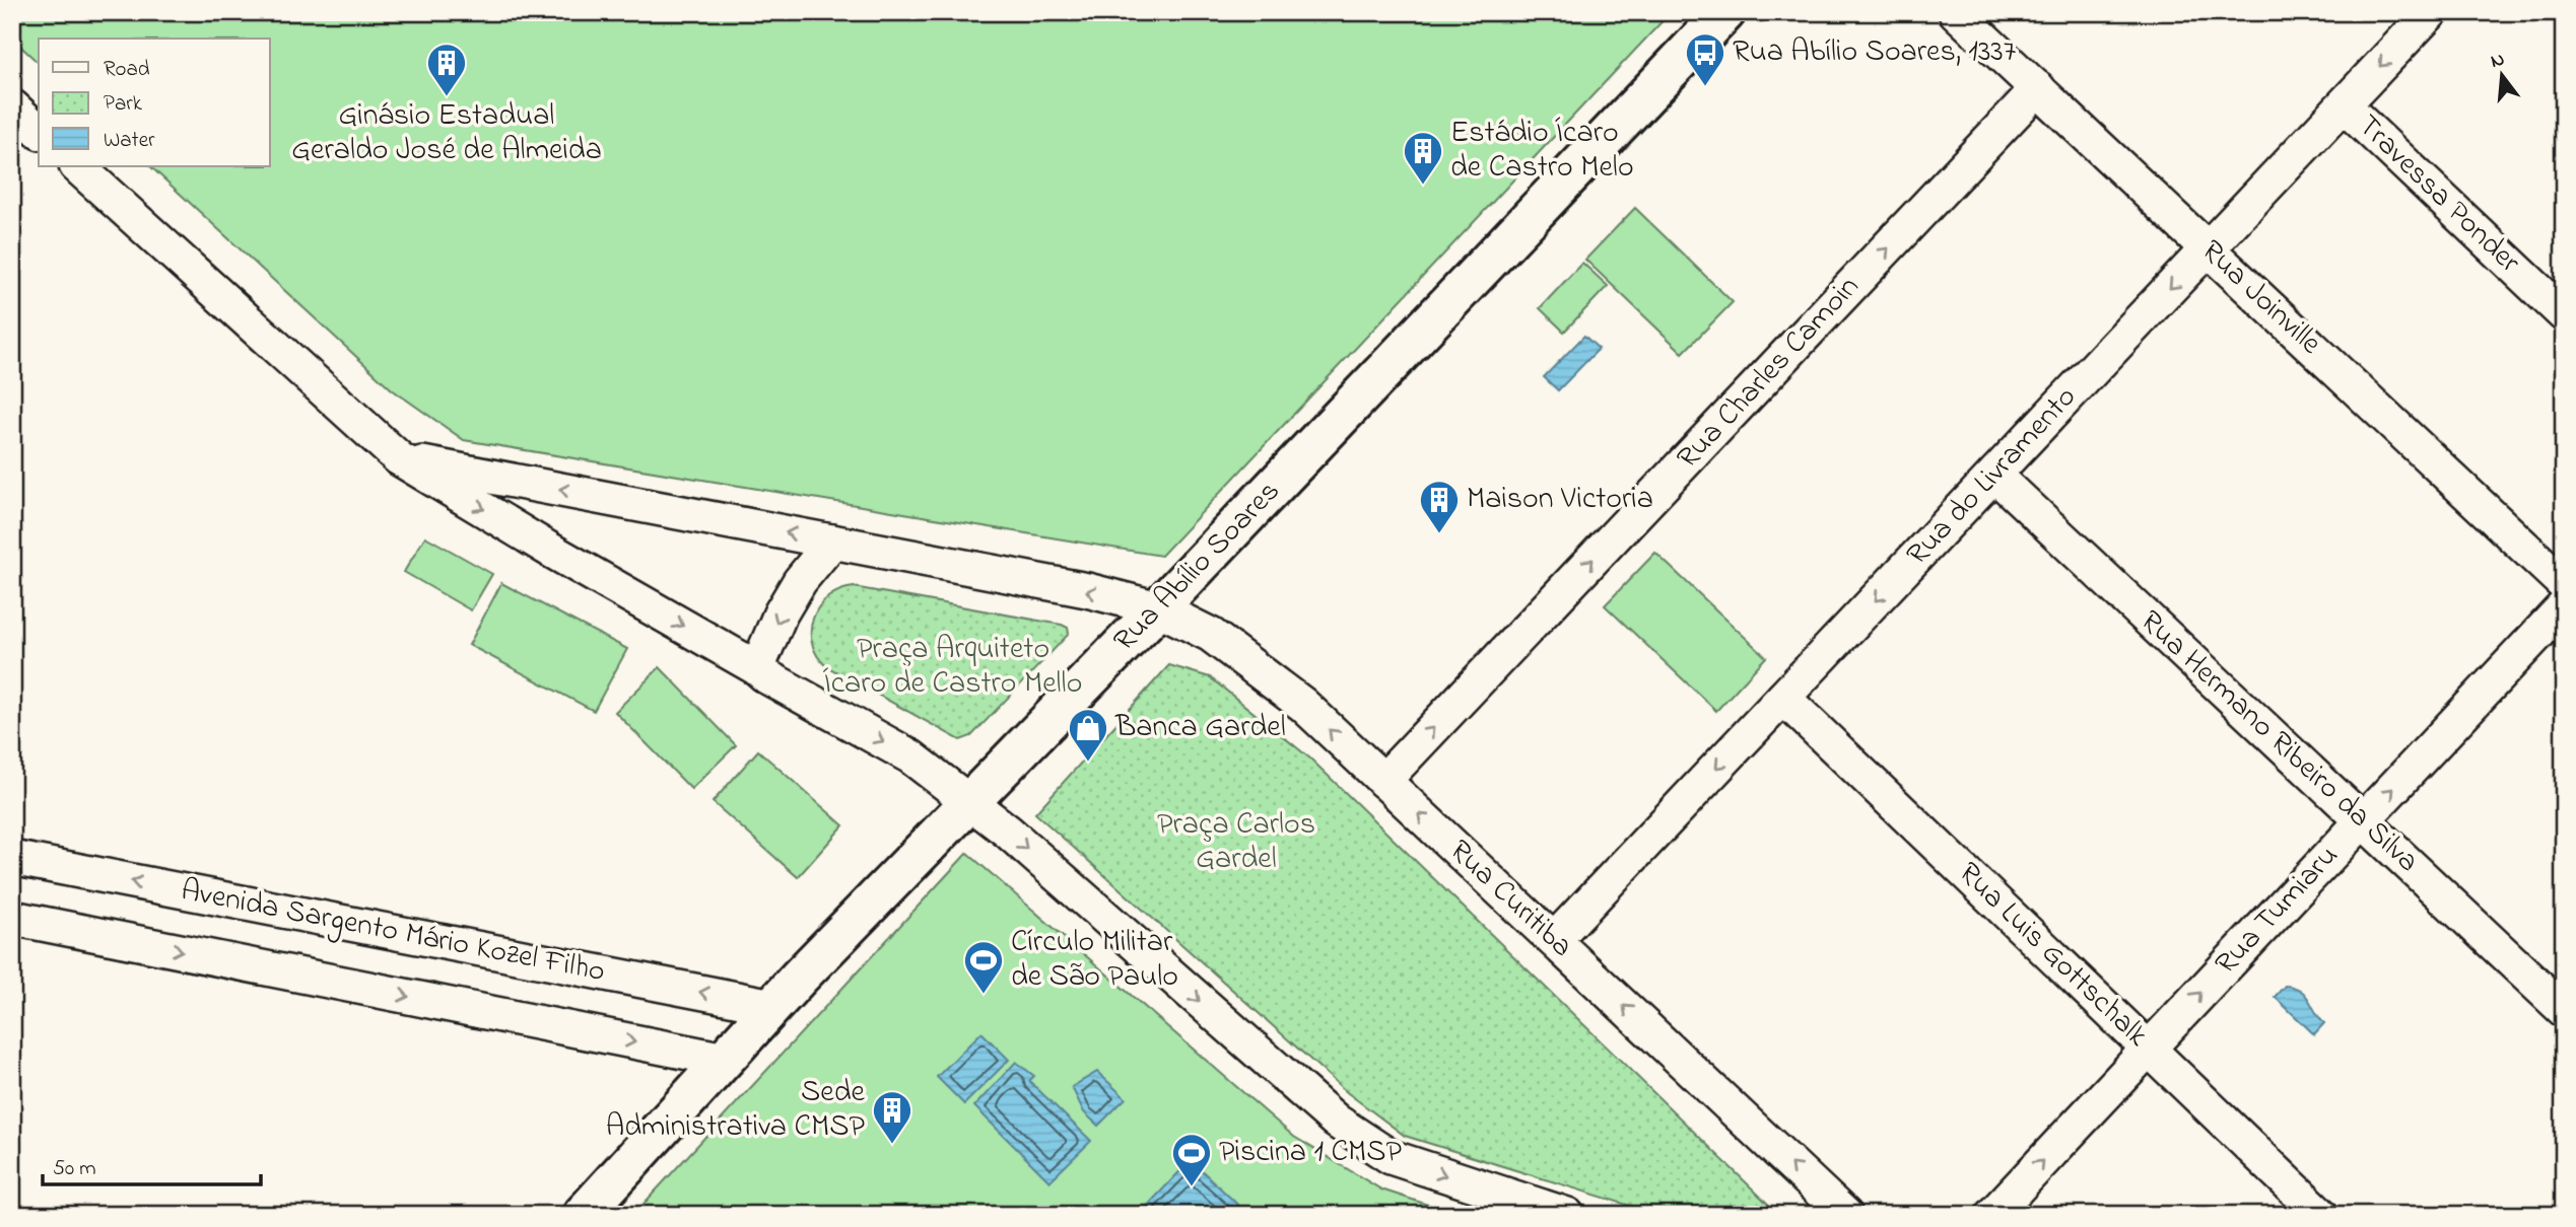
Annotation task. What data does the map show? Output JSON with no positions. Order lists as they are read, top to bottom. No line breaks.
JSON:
{"streets":{"street":["Travessa Ponder","Rua Joinville","Rua Charles Camoin","Rua do Livramento","Rua Abílio Soares","Rua Hermano Ribeiro da Silva","Rua Curitiba","Rua Tumiaru","Avenida Sargento Mário Kozel Filho","Rua Luis Gottschalk"]},"crossings":[["Travessa Ponder","Rua do Livramento"],["Rua Joinville","Rua Charles Camoin"],["Rua Joinville","Rua do Livramento"],["Rua Charles Camoin","Rua Curitiba"],["Rua do Livramento","Rua Hermano Ribeiro da Silva"],["Rua do Livramento","Rua Curitiba"],["Rua do Livramento","Rua Luis Gottschalk"],["Rua Abílio Soares","Rua Curitiba"],["Rua Abílio Soares","Avenida Sargento Mário Kozel Filho"],["Rua Hermano Ribeiro da Silva","Rua Tumiaru"],["Rua Tumiaru","Rua Luis Gottschalk"]],"one_way":["Rua Charles Camoin","Rua do Livramento","Rua Tumiaru"],"parks":["Praça Arquiteto Ícaro de Castro Mello","Praça Carlos Gardel"],"places":{"bus stop":["Rua Abílio Soares, 1337"],"building":["Ginásio Estadual Geraldo José de Almeida","Estádio Ícaro de Castro Melo","Maison Victoria","Sede Administrativa CMSP"],"shop":["Banca Gardel"],"sports":["Círculo Militar de São Paulo","Piscina 1 CMSP"]},"legend":["Road","Park","Water"],"scale_bar":"50 m","north":"top"}
